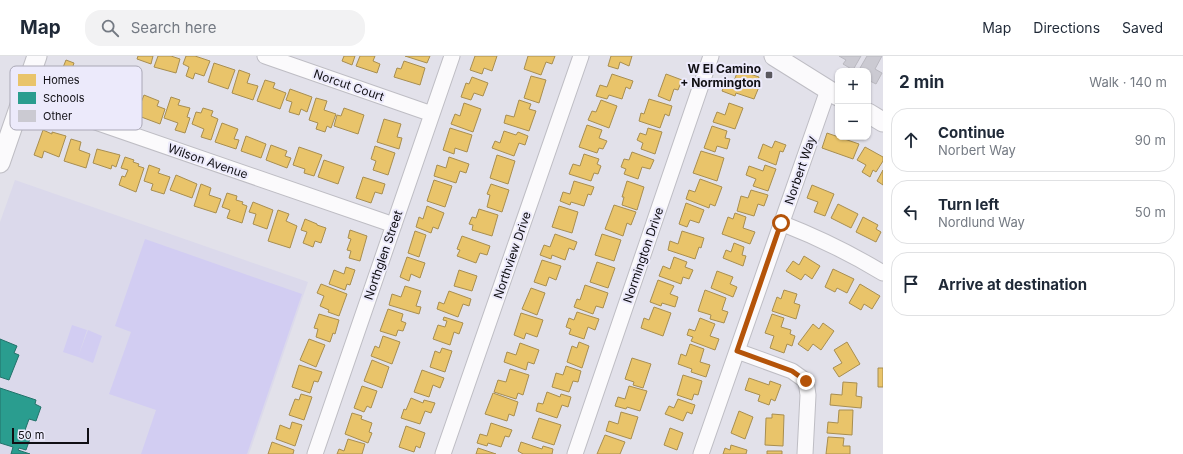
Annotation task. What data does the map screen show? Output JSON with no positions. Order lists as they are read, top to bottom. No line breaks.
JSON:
{"streets":{"street":["Norcut Court","Wilson Avenue","Norbert Way","Northglen Street","Northview Drive","Normington Drive"]},"crossings":[["Norcut Court","Northglen Street"],["Wilson Avenue","Northglen Street"]],"places":{"transit":["W El Camino + Normington"]},"legend":["Homes","Schools","Other"],"scale_bar":"50 m","page":{"header":"Map","search":"Search here","nav":["Map","Directions","Saved"],"heading":["2 min","Walk · 140 m"],"map_buttons":["+","−"],"list":[["Continue","Norbert Way","90 m"],["Turn left","Nordlund Way","50 m"],"Arrive at destination"],"scale":"50 m"}}
